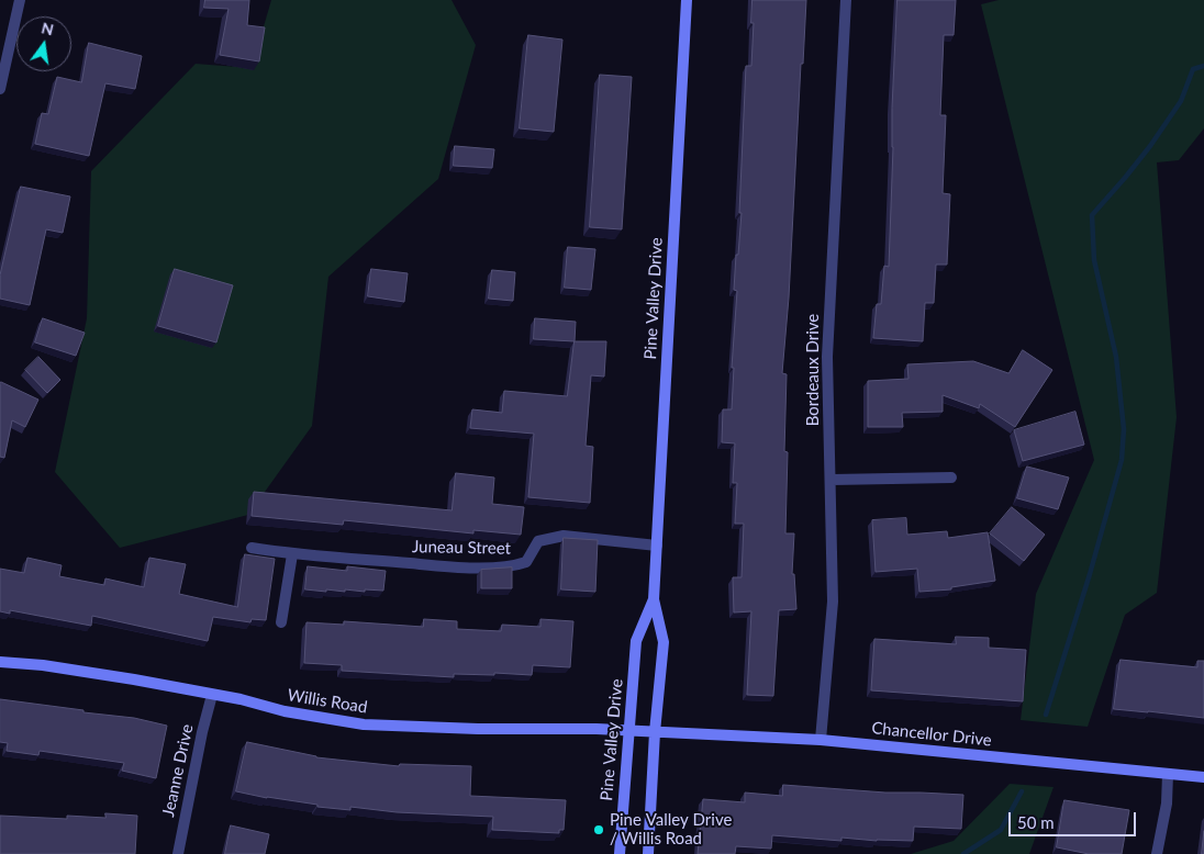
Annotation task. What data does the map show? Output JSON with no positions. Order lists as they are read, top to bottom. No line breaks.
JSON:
{"streets":{"street":["Pine Valley Drive","Bordeaux Drive","Juneau Street","Willis Road","Chancellor Drive","Jeanne Drive"]},"crossings":[["Pine Valley Drive","Juneau Street"],["Pine Valley Drive","Willis Road"],["Pine Valley Drive","Chancellor Drive"],["Bordeaux Drive","Chancellor Drive"],["Willis Road","Chancellor Drive"],["Willis Road","Jeanne Drive"]],"places":["Pine Valley Drive / Willis Road"],"scale_bar":"50 m","north":"top"}
